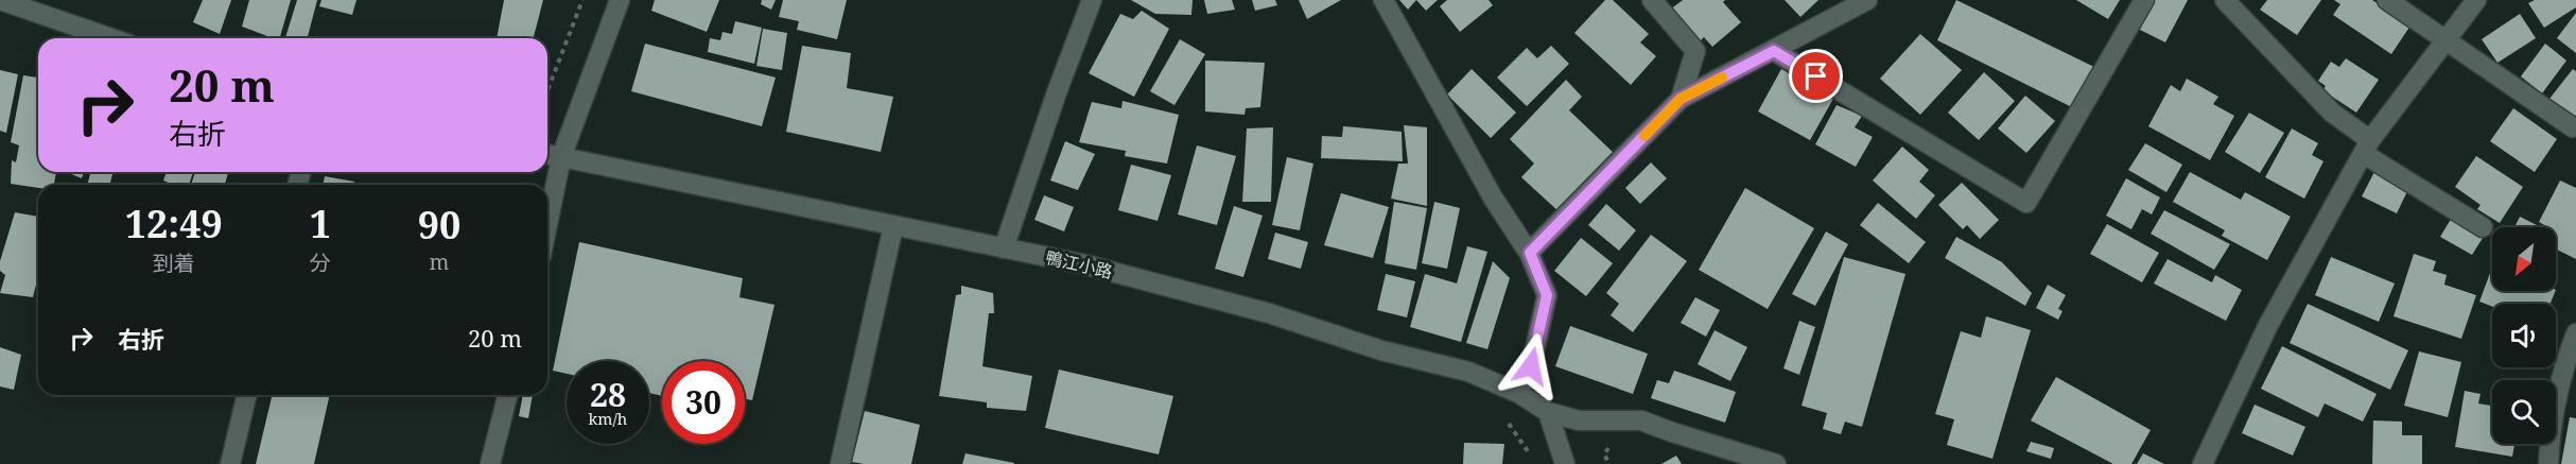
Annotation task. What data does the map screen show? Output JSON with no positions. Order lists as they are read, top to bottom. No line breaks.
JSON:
{"streets":{"street":["鴨江小路"]},"north":"bottom left","page":{"turn":["20 m","右折"],"eta":["12:49","到着","1","分","90","m"],"list":[{"name":"右折","value":"20 m"}],"speed":"28 km/h","limit":"30"}}
